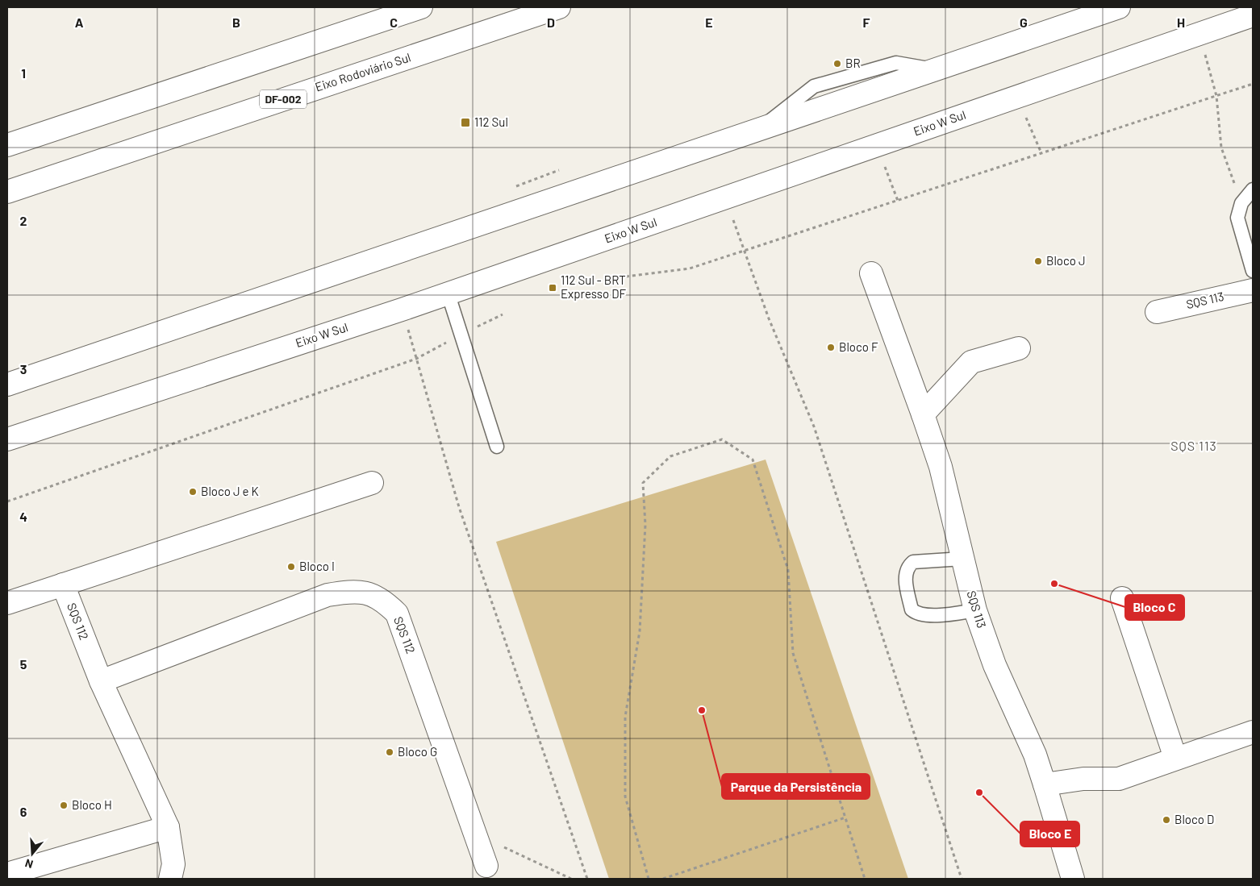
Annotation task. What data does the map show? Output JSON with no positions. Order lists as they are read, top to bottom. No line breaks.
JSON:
{"streets":{"main road":["Eixo Rodoviário Sul","DF-002","Eixo W Sul","SQS 113","SQS 112"]},"districts":["SQS 113"],"places":{"other":["BR","Bloco J","Bloco F","Bloco J e K","Bloco I","Bloco C","Parque da Persistência","Bloco G","Bloco E","Bloco H","Bloco D"],"transit":["112 Sul","112 Sul - BRT Expresso DF"]},"north":"bottom","grid":{"columns":["A","B","C","D","E","F","G","H"],"rows":["1","2","3","4","5","6"]}}
